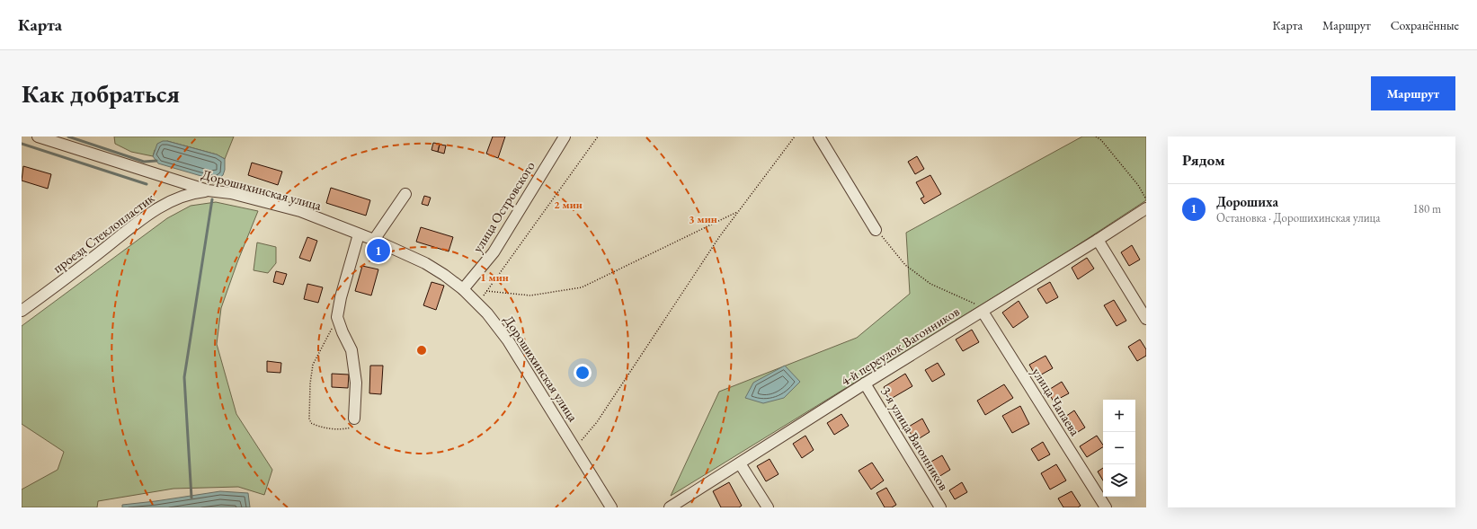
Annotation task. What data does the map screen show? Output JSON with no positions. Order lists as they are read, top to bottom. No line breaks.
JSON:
{"streets":{"street":["Дорошихинская улица","улица Островского","проезд Стеклопластик","4-й переулок Вагонников","улица Чапаева","3-я улица Вагонников"]},"crossings":[["Дорошихинская улица","улица Островского"],["Дорошихинская улица","проезд Стеклопластик"],["4-й переулок Вагонников","улица Чапаева"],["4-й переулок Вагонников","3-я улица Вагонников"]],"page":{"header":"Карта","nav":["Карта","Маршрут","Сохранённые"],"buttons":"Маршрут","title":"Как добраться","heading":"Рядом","list":[{"mark":"1","name":"Дорошиха","note":"Остановка · Дорошихинская улица","value":"180 m"}],"pins":"1","map_buttons":["+","−"]},"rings":["2 мин","3 мин","1 мин"]}
